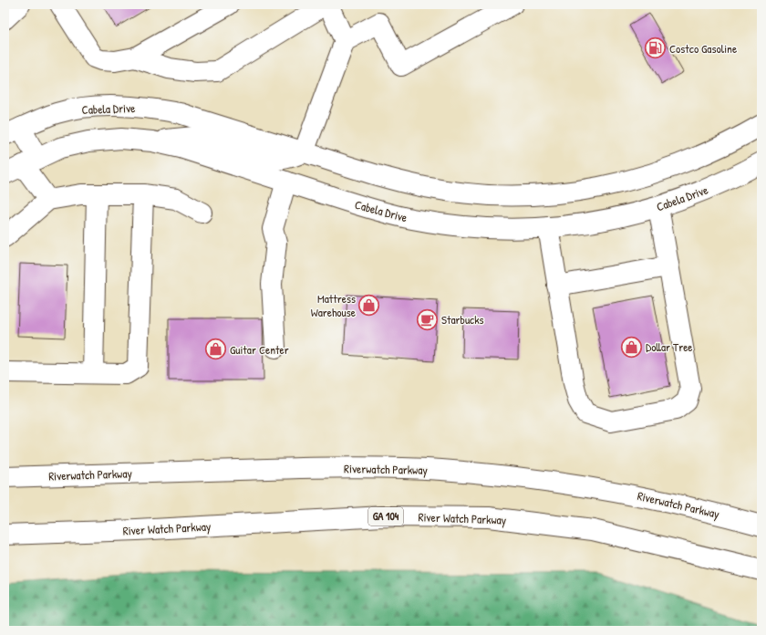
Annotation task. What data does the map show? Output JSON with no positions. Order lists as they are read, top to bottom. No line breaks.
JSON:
{"streets":{"street":["Cabela Drive","Riverwatch Parkway","GA 104","River Watch Parkway"]},"places":{"fuel station":["Costco Gasoline"],"shop":["Mattress Warehouse","Dollar Tree","Guitar Center"],"cafe":["Starbucks"]}}
